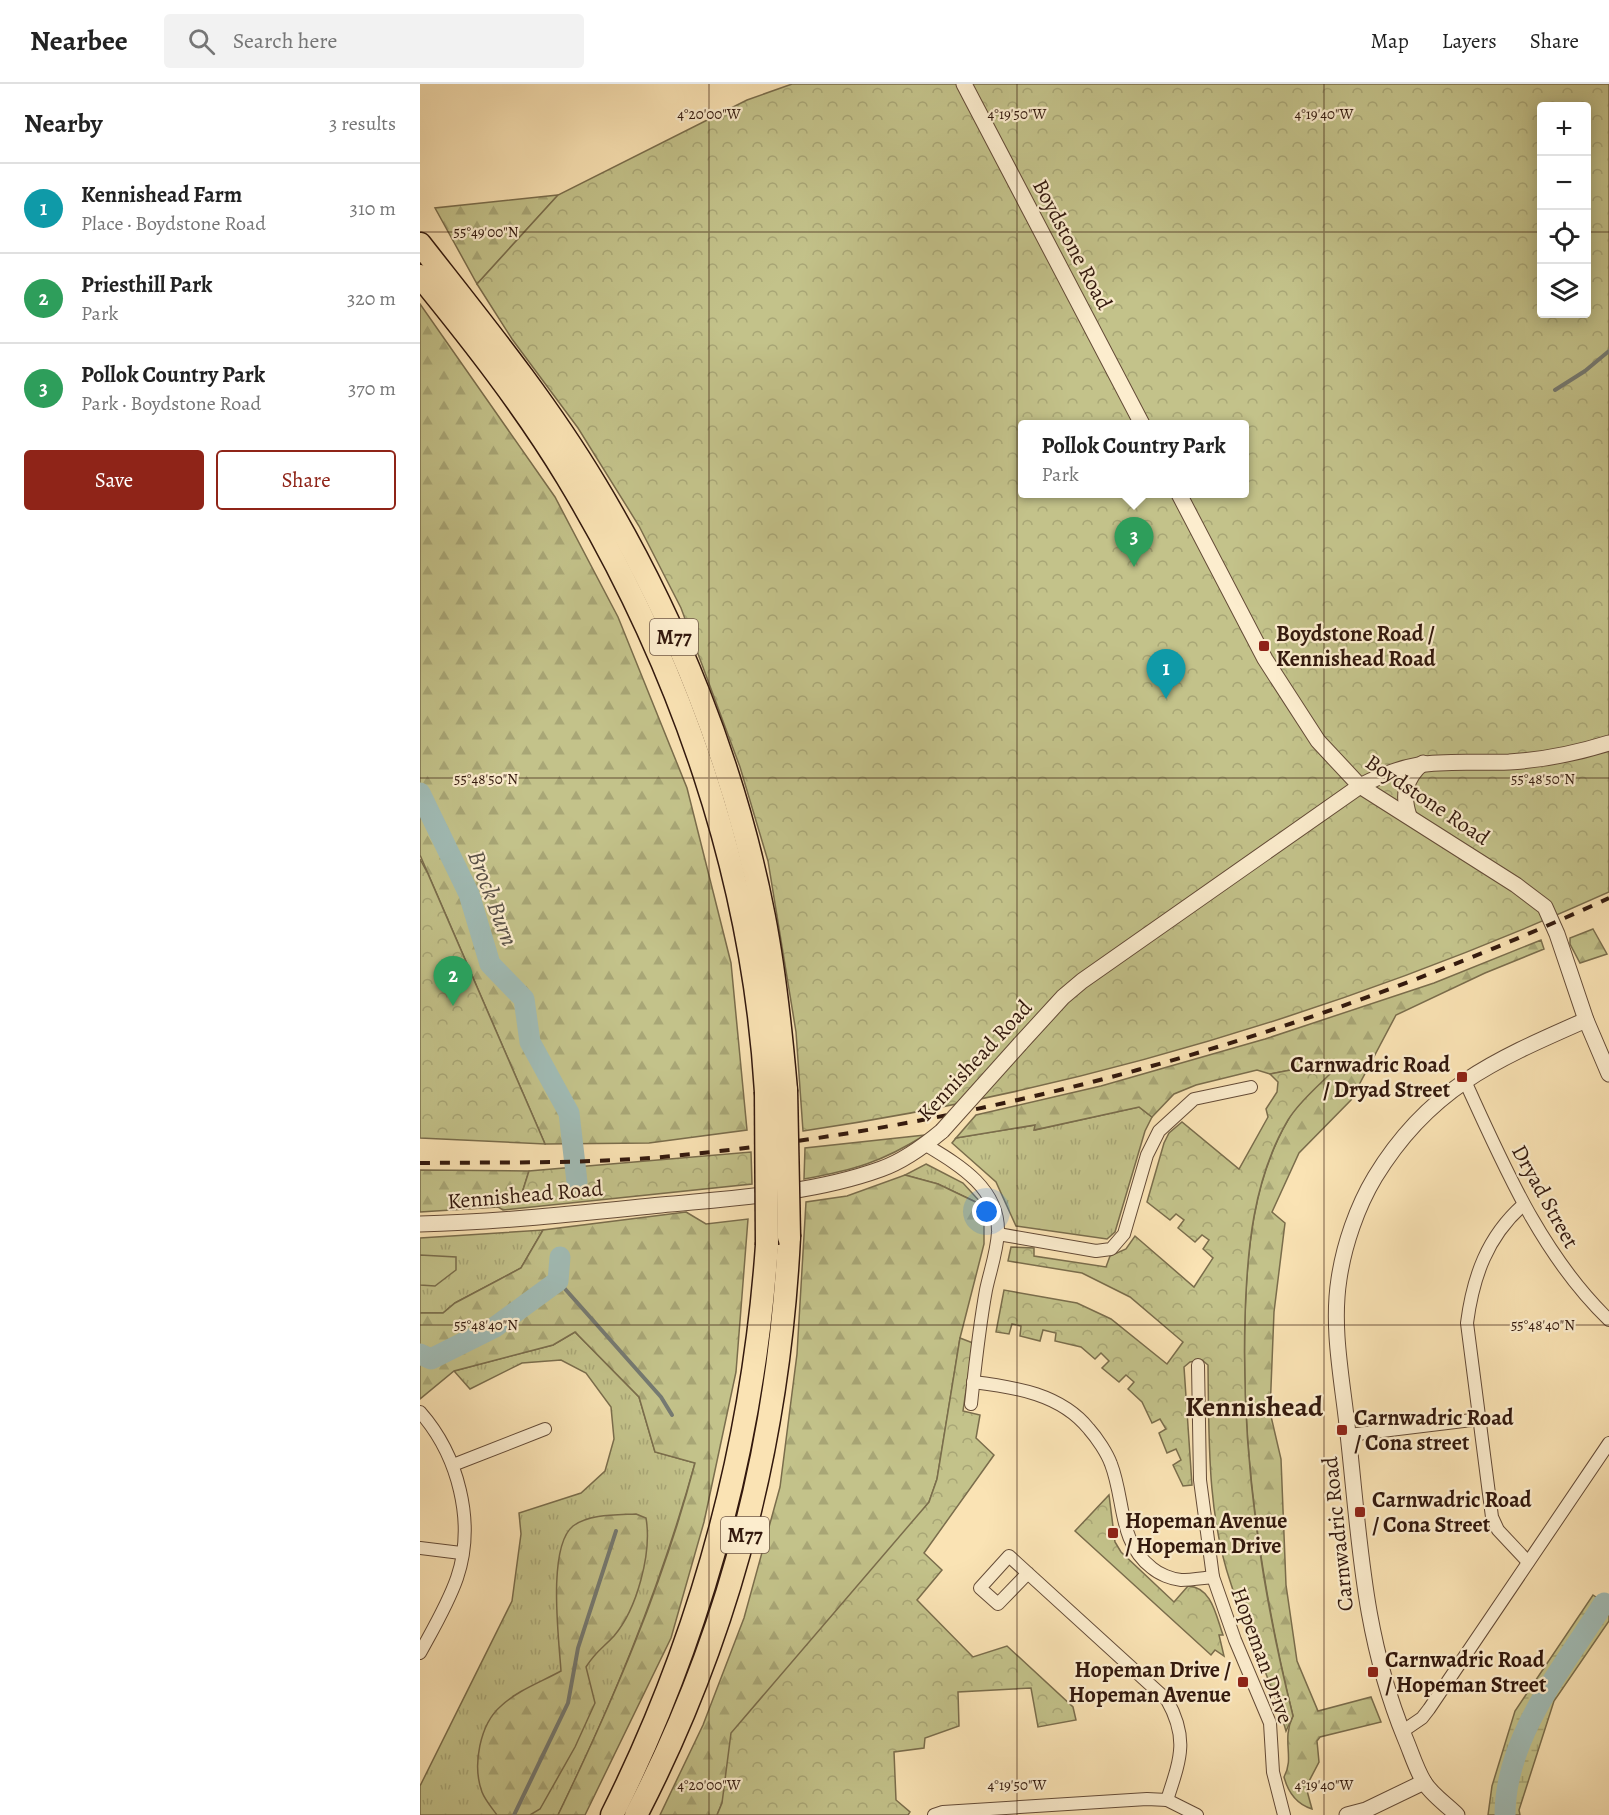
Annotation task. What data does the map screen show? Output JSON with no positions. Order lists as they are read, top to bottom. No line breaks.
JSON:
{"streets":{"highway":["M77"],"street":["Boydstone Road","Kennishead Road","Dryad Street","Carnwadric Road","Hopeman Drive"]},"crossings":[["Boydstone Road","Kennishead Road"],["Boydstone Road","Carnwadric Road"],["Dryad Street","Carnwadric Road"]],"districts":["Kennishead"],"water":["Brock Burn"],"places":{"transit":["Boydstone Road / Kennishead Road","Carnwadric Road / Dryad Street","Carnwadric Road / Cona street","Carnwadric Road / Cona Street","Hopeman Avenue / Hopeman Drive","Carnwadric Road / Hopeman Street","Hopeman Drive / Hopeman Avenue"]},"page":{"header":"Nearbee","search":"Search here","nav":["Map","Layers","Share"],"heading":["Nearby","3 results"],"map_buttons":["+","−"],"list":[{"mark":"1","name":"Kennishead Farm","note":"Place · Boydstone Road","value":"310 m"},{"mark":"2","name":"Priesthill Park","note":"Park","value":"320 m"},{"mark":"3","name":"Pollok Country Park","note":"Park · Boydstone Road","value":"370 m"}],"popup":["Pollok Country Park","Park"],"buttons":["Save","Share"],"pins":["3","1","2"]},"coordinates":["4°20'00\"W","4°19'50\"W","4°19'40\"W","55°49'00\"N","55°48'50\"N","55°48'40\"N"]}
